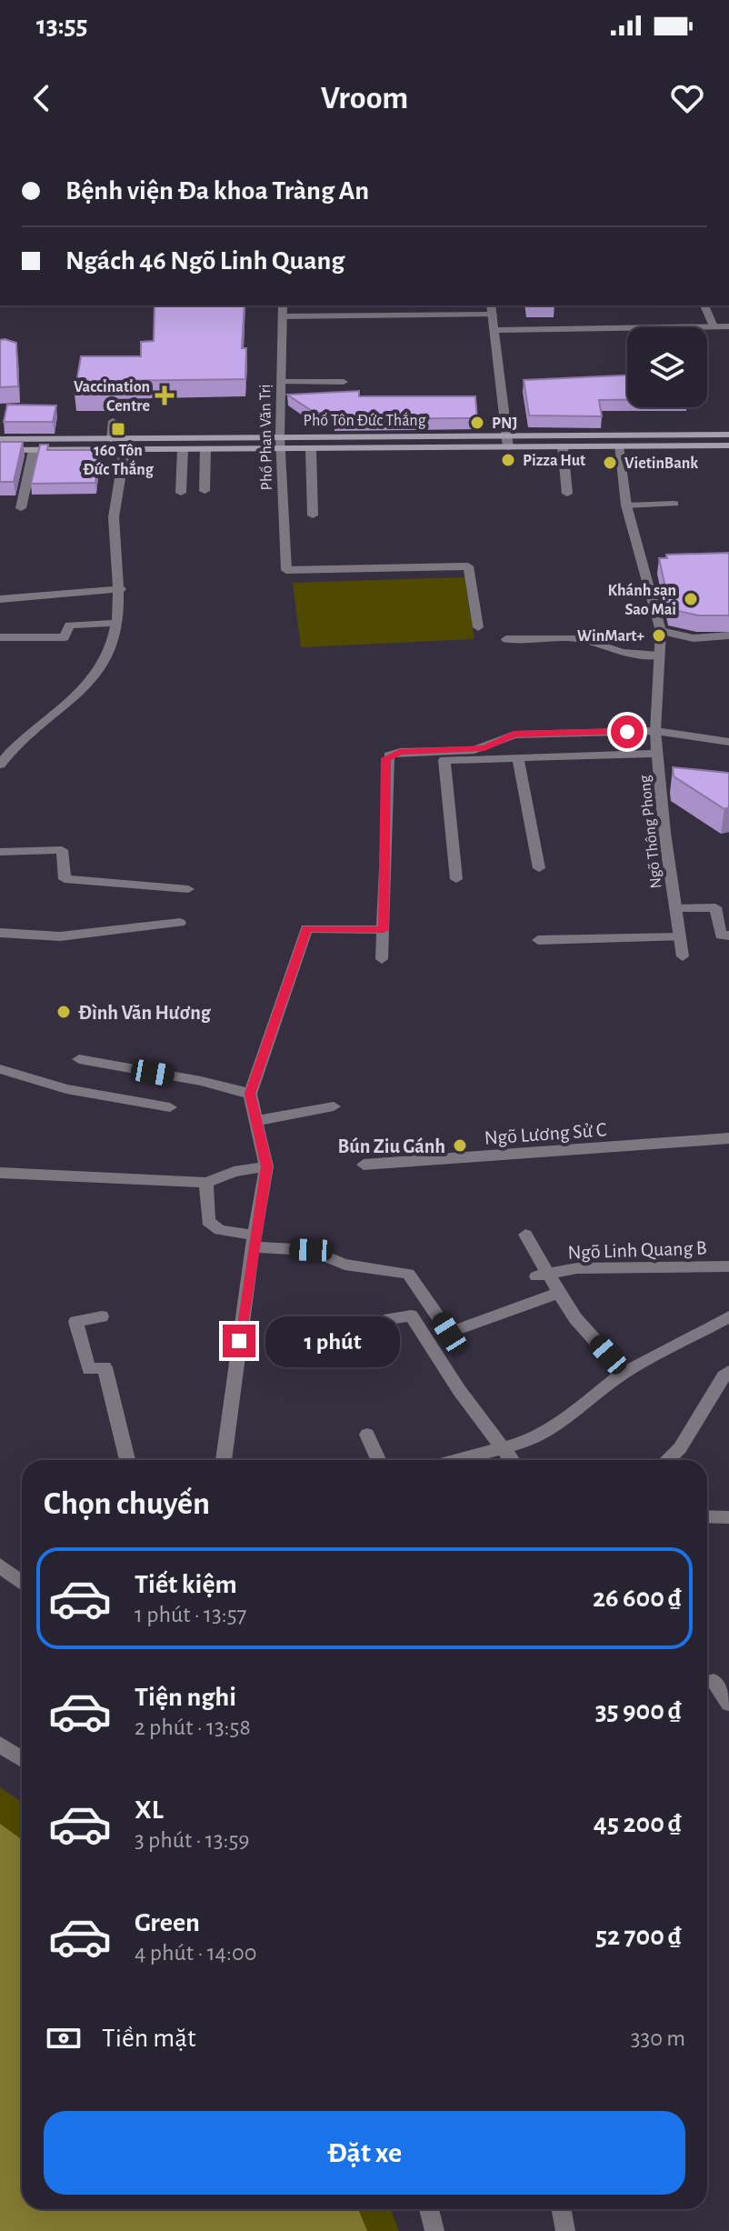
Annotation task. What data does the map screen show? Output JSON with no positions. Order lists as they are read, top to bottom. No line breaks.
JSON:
{"streets":{"main road":["Phố Tôn Đức Thắng"],"street":["Phố Phan Văn Trị","Ngõ Thông Phong","Ngõ Lương Sử C","Ngõ Linh Quang B"]},"crossings":[["Phố Tôn Đức Thắng","Phố Phan Văn Trị"],["Phố Tôn Đức Thắng","Ngõ Thông Phong"]],"places":{"health":["Vaccination Centre"],"other":["PNJ","Pizza Hut","VietinBank","Khánh sạn Sao Mai","WinMart+","Đình Văn Hương","Bún Ziu Gánh"],"transit":["160 Tôn Đức Thắng"]},"page":{"status":"13:55","header":"Vroom","banner":["Bệnh viện Đa khoa Tràng An","Ngách 46 Ngõ Linh Quang"],"bubble":"1 phút","heading":"Chọn chuyến","list":[{"name":"Tiết kiệm","note":"1 phút · 13:57","value":"26 600 ₫"},{"name":"Tiện nghi","note":"2 phút · 13:58","value":"35 900 ₫"},{"name":"XL","note":"3 phút · 13:59","value":"45 200 ₫"},{"name":"Green","note":"4 phút · 14:00","value":"52 700 ₫"}],"pay":["Tiền mặt","330 m"],"buttons":"Đặt xe"}}
